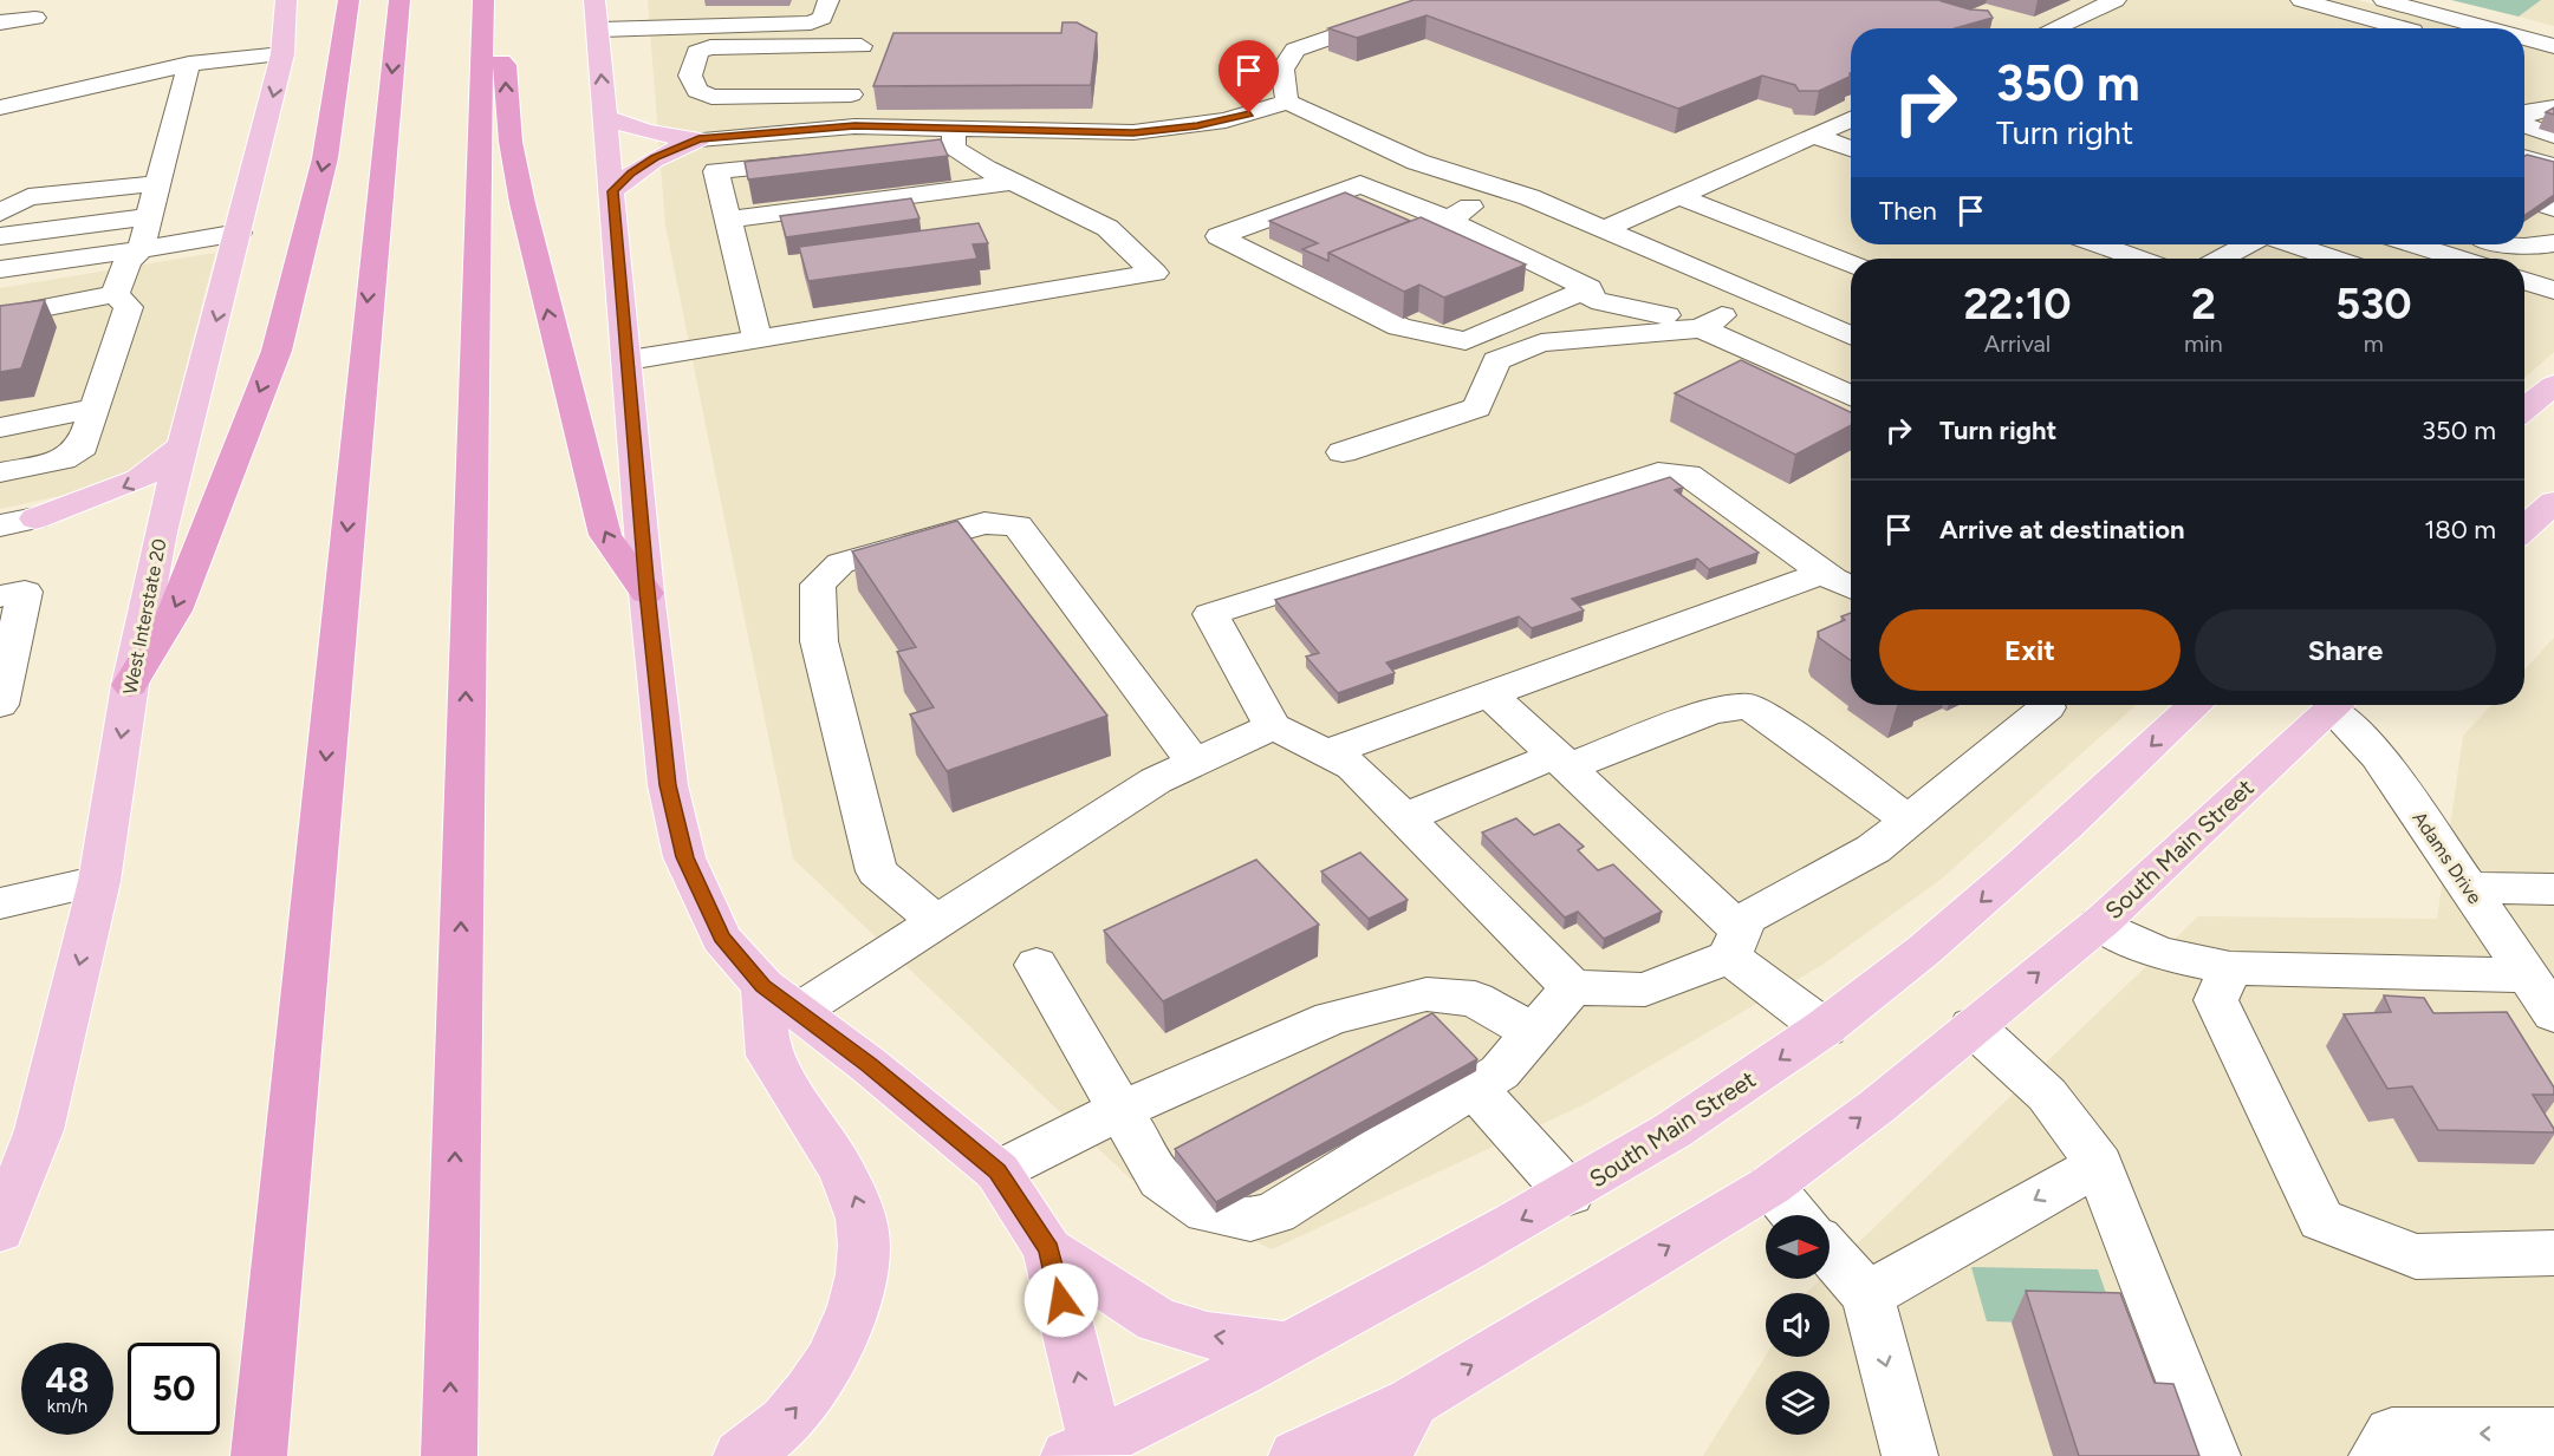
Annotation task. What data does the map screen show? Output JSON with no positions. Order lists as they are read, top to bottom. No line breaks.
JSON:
{"streets":{"main road":["West Interstate 20","South Main Street"],"street":["Adams Drive"]},"one_way":["West Interstate 20"],"north":"right","page":{"turn":["350 m","Turn right"],"then":"Then","eta":["22:10","Arrival","2","min","530","m"],"list":[{"name":"Turn right","value":"350 m"},{"name":"Arrive at destination","value":"180 m"}],"buttons":["Exit","Share"],"speed":"48 km/h","limit":"50"}}
